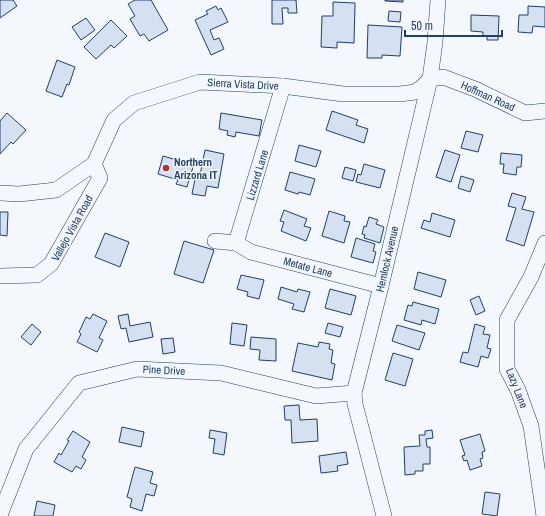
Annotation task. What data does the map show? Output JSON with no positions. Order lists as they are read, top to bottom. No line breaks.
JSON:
{"streets":{"street":["Sierra Vista Drive","Hoffman Road","Lizzard Lane","Vallejo Vista Road","Hemlock Avenue","Metate Lane","Pine Drive","Lazy Lane"]},"crossings":[["Sierra Vista Drive","Hoffman Road"],["Sierra Vista Drive","Lizzard Lane"],["Sierra Vista Drive","Vallejo Vista Road"],["Sierra Vista Drive","Hemlock Avenue"],["Hoffman Road","Hemlock Avenue"],["Lizzard Lane","Metate Lane"],["Hemlock Avenue","Metate Lane"],["Hemlock Avenue","Pine Drive"]],"places":["Northern Arizona IT"],"scale_bar":"50 m"}
